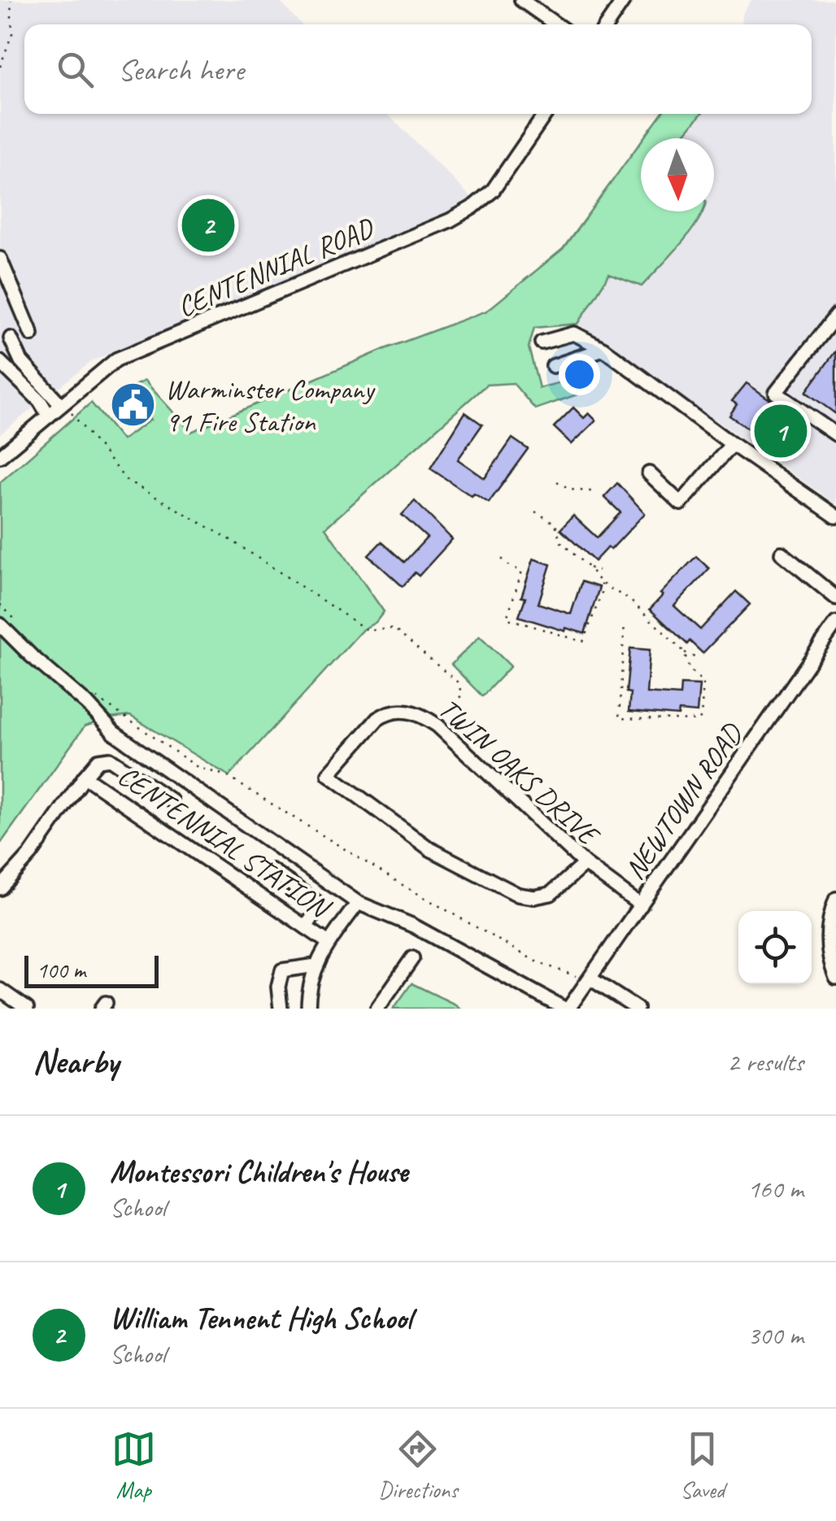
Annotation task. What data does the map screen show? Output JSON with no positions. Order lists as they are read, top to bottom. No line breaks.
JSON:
{"streets":{"street":["CENTENNIAL ROAD","TWIN OAKS DRIVE","NEWTOWN ROAD","CENTENNIAL STATION"]},"crossings":[["TWIN OAKS DRIVE","NEWTOWN ROAD"]],"places":{"public building":["Warminster Company 91 Fire Station"]},"scale_bar":"100 m","north":"bottom","page":{"search":"Search here","pins":["2","1"],"scale":"100 m","heading":["Nearby","2 results"],"list":[{"mark":"1","name":"Montessori Children's House","note":"School","value":"160 m"},{"mark":"2","name":"William Tennent High School","note":"School","value":"300 m"}],"nav":["Map","Directions","Saved"]}}
